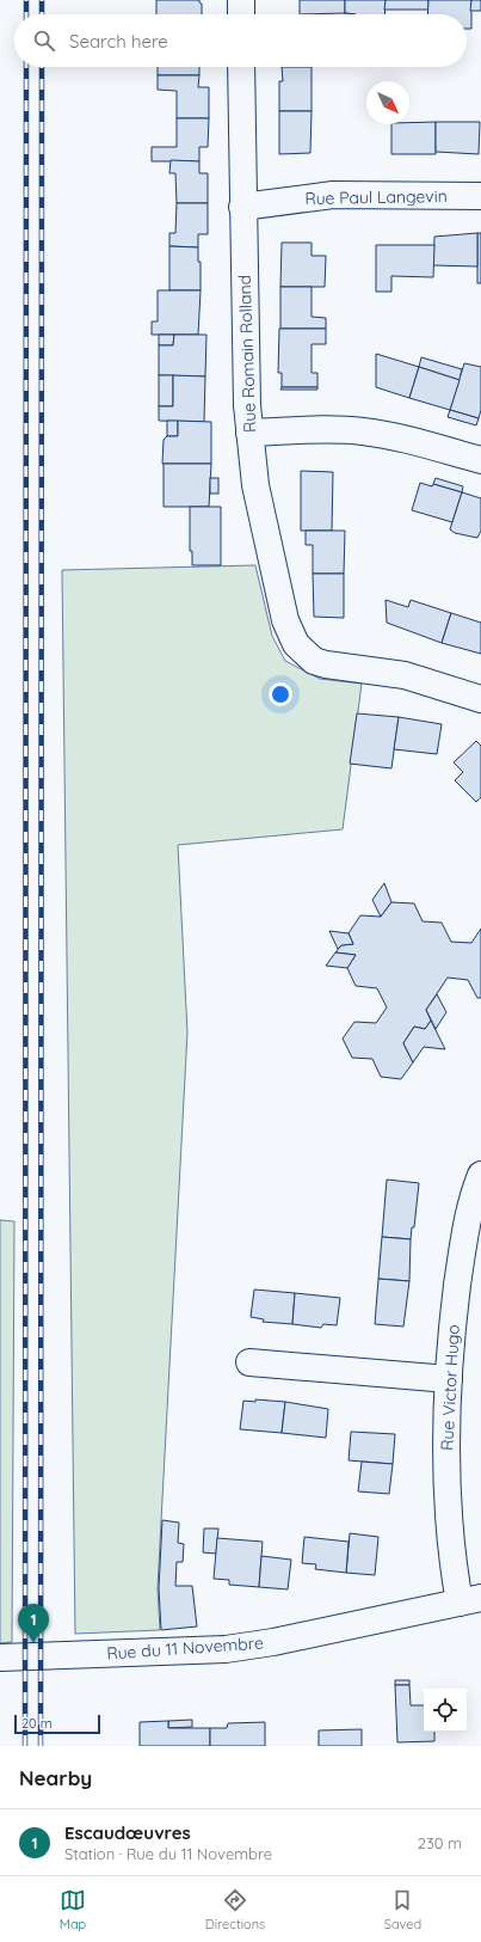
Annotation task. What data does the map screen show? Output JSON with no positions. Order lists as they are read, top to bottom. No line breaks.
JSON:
{"streets":{"street":["Rue Paul Langevin","Rue Romain Rolland","Rue Victor Hugo","Rue du 11 Novembre"]},"crossings":[["Rue Paul Langevin","Rue Romain Rolland"],["Rue Victor Hugo","Rue du 11 Novembre"]],"scale_bar":"20 m","north":"bottom right","page":{"search":"Search here","pins":"1","scale":"20 m","heading":"Nearby","list":[{"mark":"1","name":"Escaudœuvres","note":"Station · Rue du 11 Novembre","value":"230 m"}],"nav":["Map","Directions","Saved"]}}
